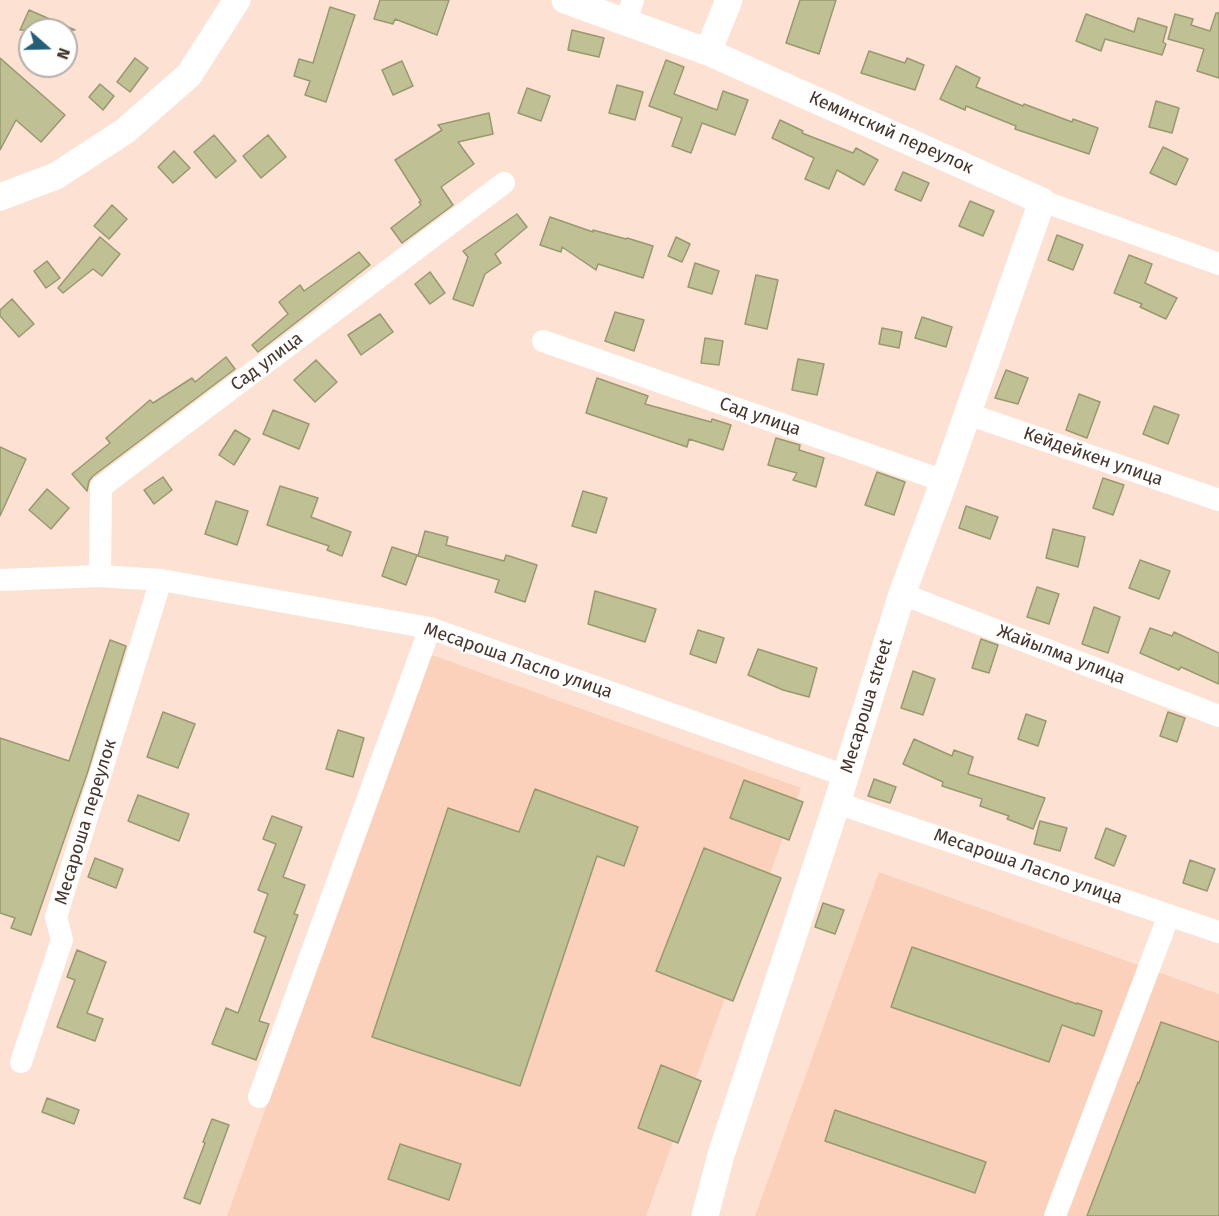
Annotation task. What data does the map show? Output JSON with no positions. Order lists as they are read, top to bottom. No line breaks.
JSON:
{"streets":{"street":["Кеминский переулок","Сад улица","Кейдейкен улица","Жайылма улица","Месароша Ласло улица","Месароша street","Месароша переулок"]},"crossings":[["Кеминский переулок","Месароша street"],["Сад улица","Месароша Ласло улица"],["Сад улица","Месароша street"],["Кейдейкен улица","Месароша street"],["Жайылма улица","Месароша street"],["Месароша Ласло улица","Месароша street"],["Месароша Ласло улица","Месароша переулок"]],"north":"right"}
